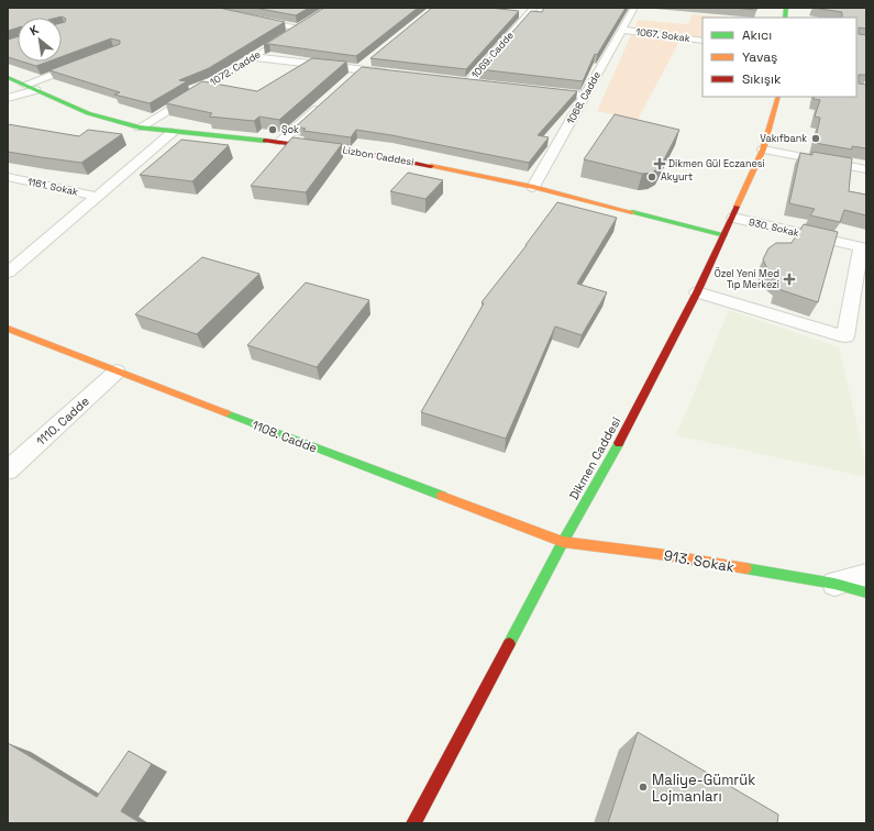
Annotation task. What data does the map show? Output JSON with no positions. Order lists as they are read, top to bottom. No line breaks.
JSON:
{"streets":{"main road":["Lizbon Caddesi","1108. Cadde","Dikmen Caddesi","913. Sokak"],"street":["1067. Sokak","1069. Cadde","1072. Cadde","1068. Cadde","1161. Sokak","930. Sokak","1110. Cadde"]},"crossings":[["1067. Sokak","1068. Cadde"],["1072. Cadde","Lizbon Caddesi"],["1068. Cadde","Lizbon Caddesi"],["Lizbon Caddesi","Dikmen Caddesi"],["930. Sokak","Dikmen Caddesi"],["1110. Cadde","1108. Cadde"],["1108. Cadde","Dikmen Caddesi"],["1108. Cadde","913. Sokak"],["Dikmen Caddesi","913. Sokak"]],"places":{"other":["Şok","Vakıfbank","Akyurt","Maliye-Gümrük Lojmanları"],"health":["Dikmen Gül Eczanesi","Özel Yeni Med Tıp Merkezi"]},"legend":["Akıcı","Yavaş","Sıkışık"],"north":"top left"}
